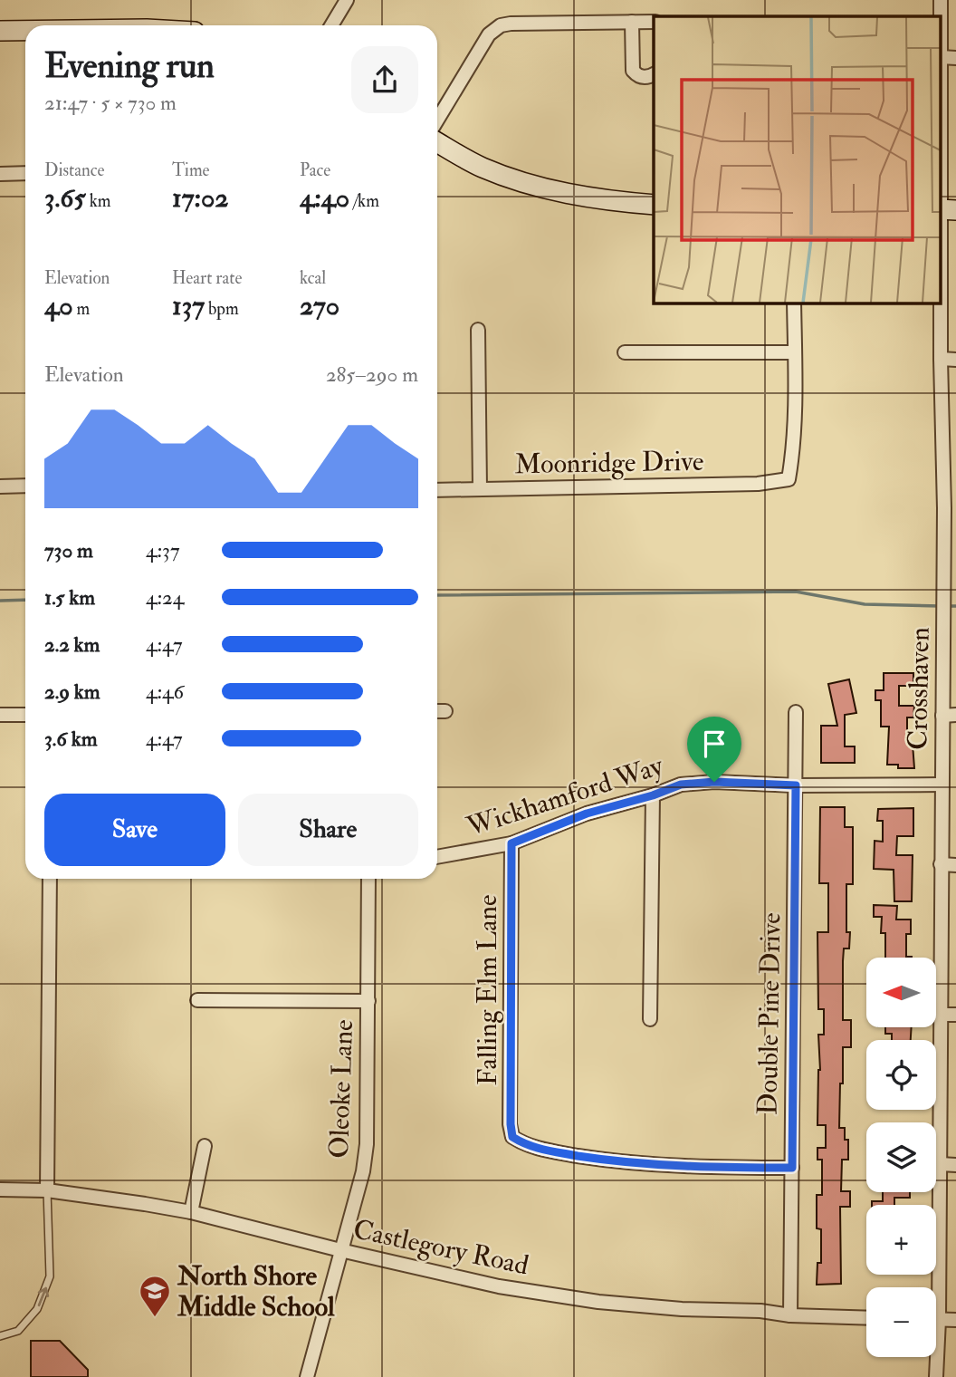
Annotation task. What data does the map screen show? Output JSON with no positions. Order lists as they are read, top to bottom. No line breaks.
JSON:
{"streets":{"street":["Moonridge Drive","Crosshaven","Wickhamford Way","Falling Elm Lane","Double Pine Drive","Oleoke Lane","Castlegory Road"]},"crossings":[["Crosshaven","Wickhamford Way"],["Wickhamford Way","Falling Elm Lane"],["Wickhamford Way","Double Pine Drive"],["Falling Elm Lane","Double Pine Drive"],["Double Pine Drive","Castlegory Road"],["Oleoke Lane","Castlegory Road"]],"places":{"school or university":["North Shore Middle School"]},"north":"left","page":{"heading":["Evening run","21:47 · 5 × 730 m"],"stats":[["Distance","3.65 km"],["Time","17:02"],["Pace","4:40 /km"],["Elevation","40 m"],["Heart rate","137 bpm"],["kcal","270"]],"chart":["Elevation","285–290 m"],"list":[{"name":"730 m","note":"4:37"},{"name":"1.5 km","note":"4:24"},{"name":"2.2 km","note":"4:47"},{"name":"2.9 km","note":"4:46"},{"name":"3.6 km","note":"4:47"}],"buttons":["Save","Share"],"map_buttons":["+","−"]}}
